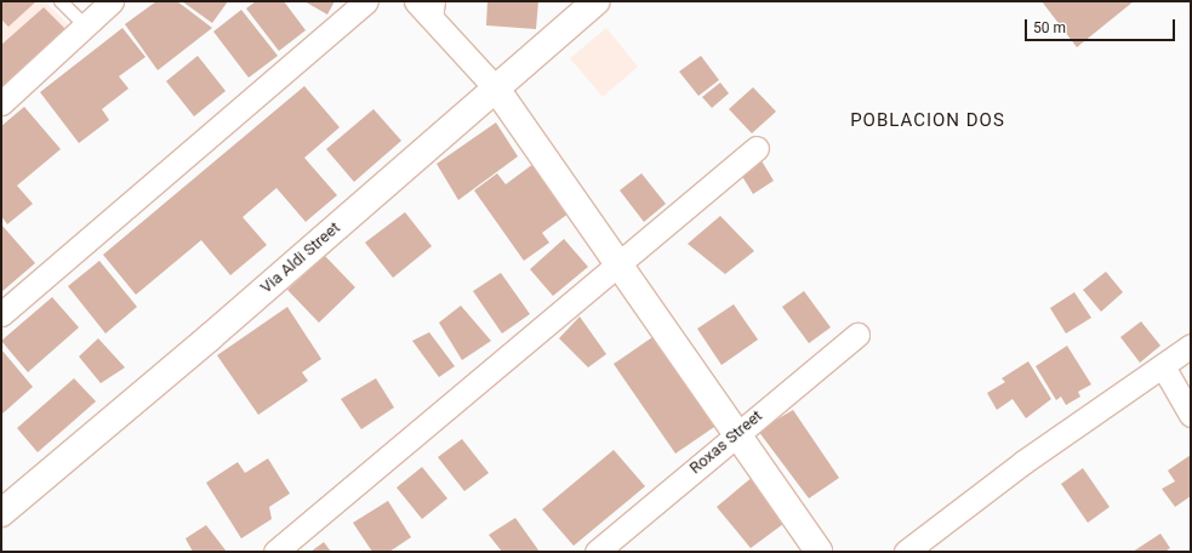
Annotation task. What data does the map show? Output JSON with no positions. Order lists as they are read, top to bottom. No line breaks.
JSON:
{"streets":{"street":["Via Aldi Street","Roxas Street"]},"districts":["POBLACION DOS"],"scale_bar":"50 m"}
